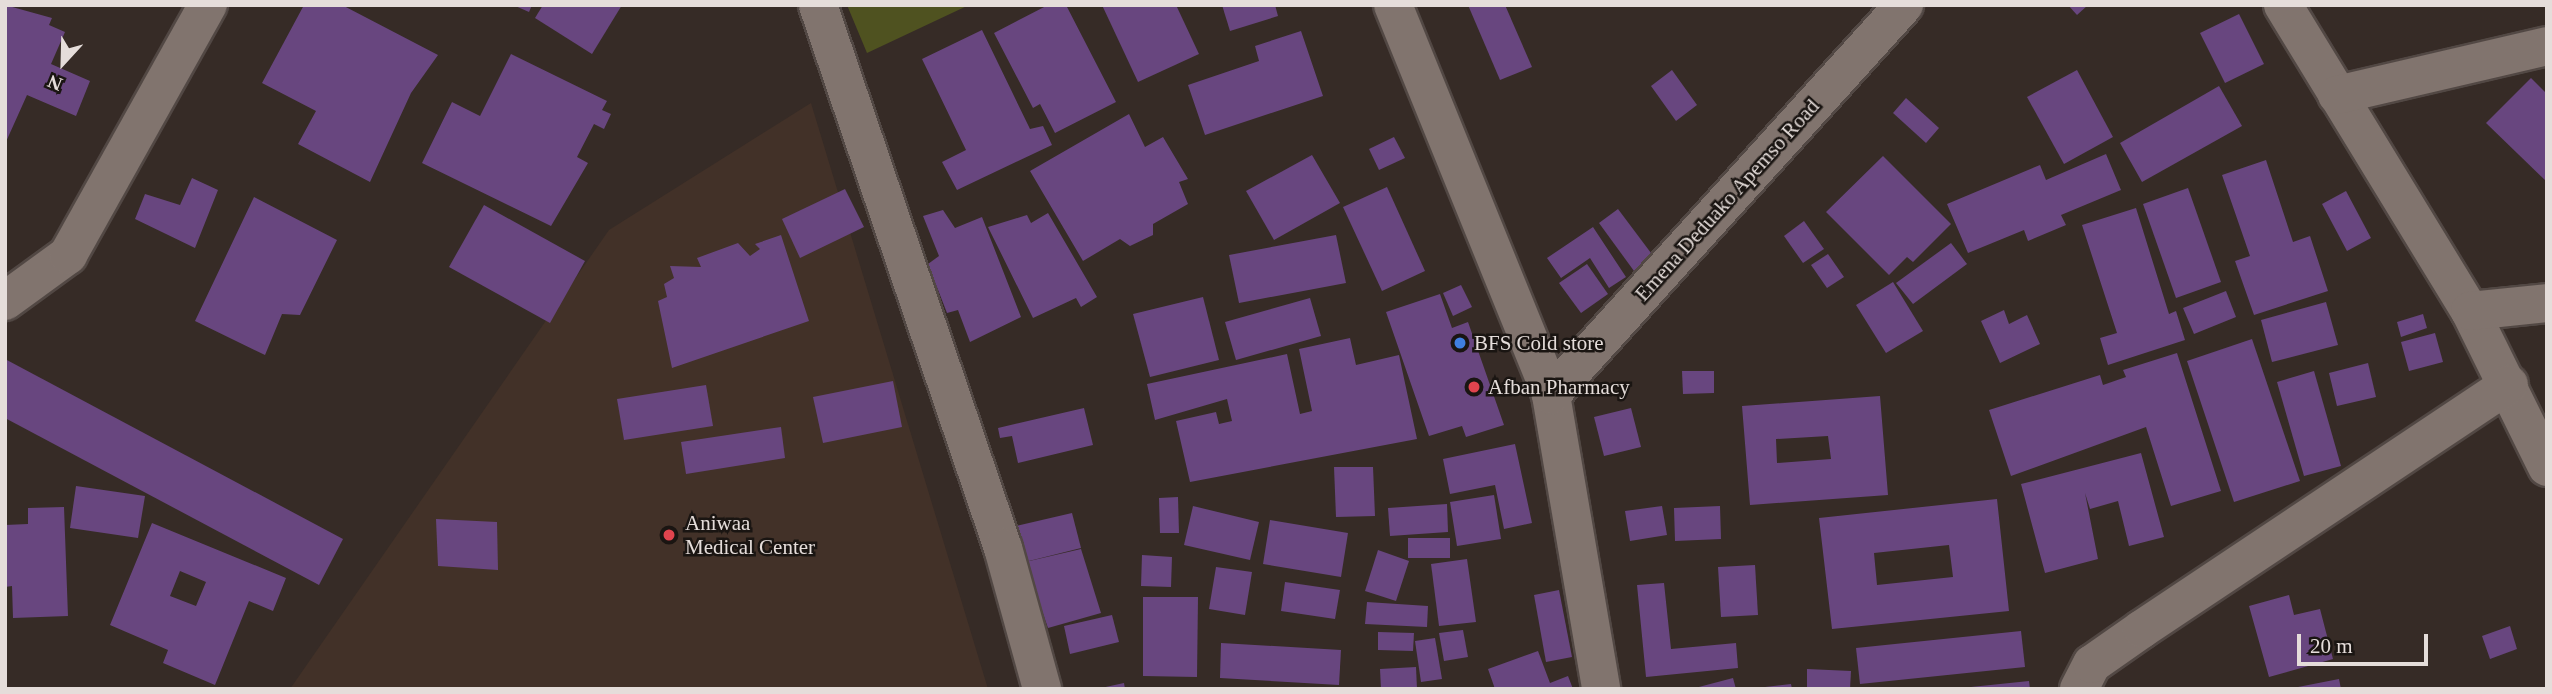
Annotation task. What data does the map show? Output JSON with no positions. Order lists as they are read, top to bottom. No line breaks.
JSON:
{"streets":{"street":["Emena Deduako Apemso Road"]},"places":["BFS Cold store","Afban Pharmacy","Aniwaa Medical Center"],"scale_bar":"20 m","north":"bottom"}
